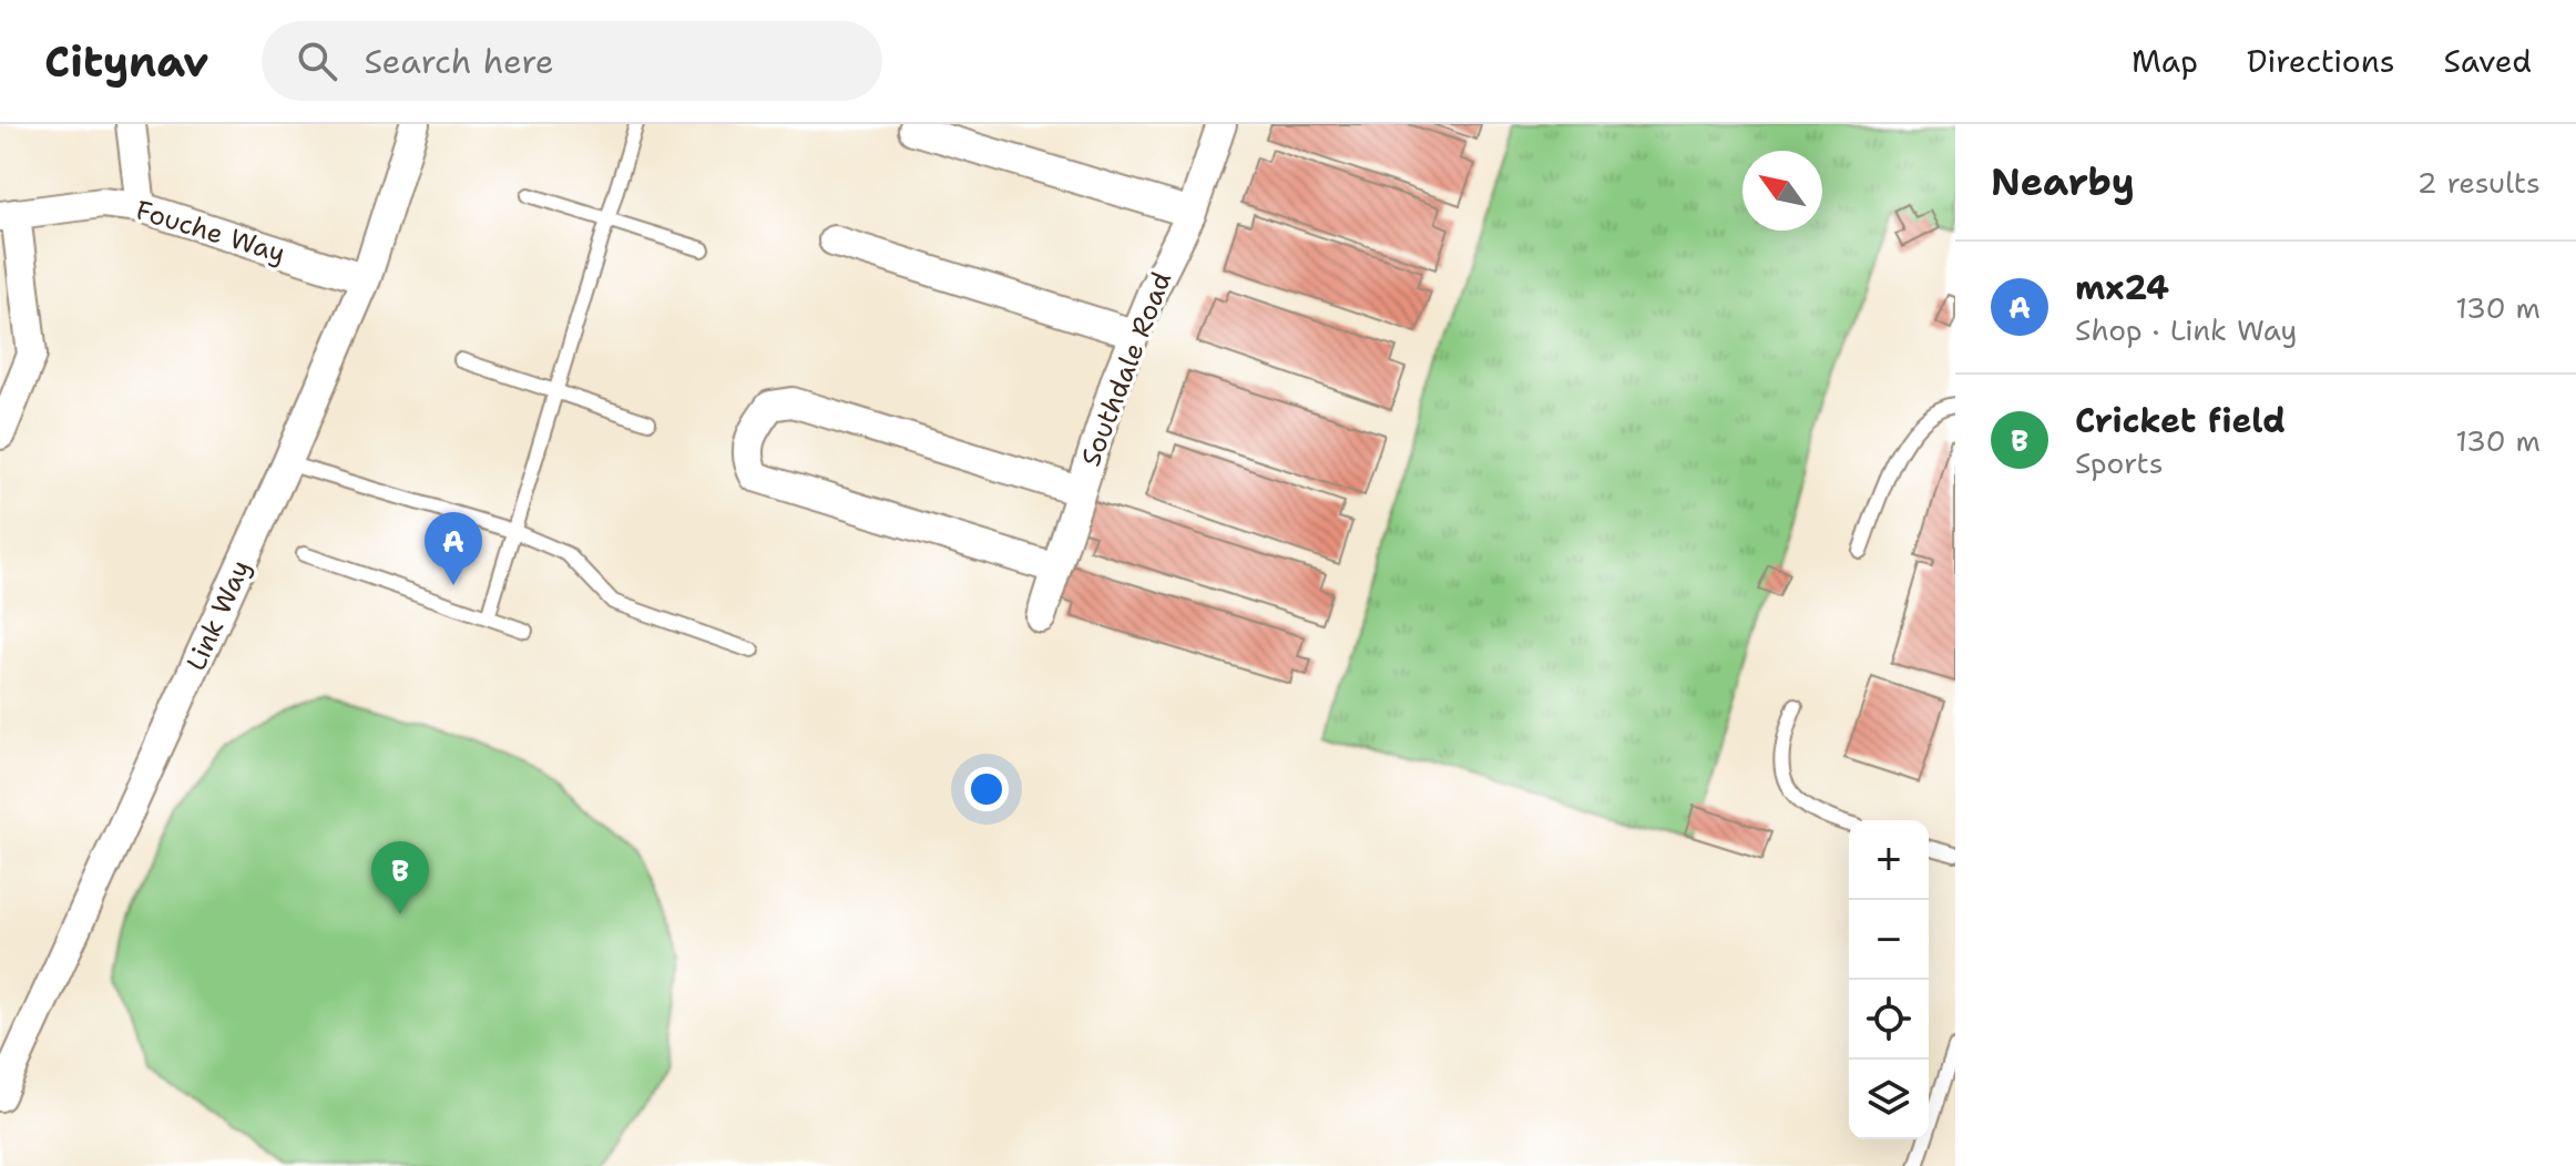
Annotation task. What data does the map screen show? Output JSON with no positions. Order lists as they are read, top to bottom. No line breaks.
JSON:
{"streets":{"street":["Fouche Way","Southdale Road","Link Way"]},"crossings":[["Fouche Way","Link Way"]],"north":"top left","page":{"header":"Citynav","search":"Search here","nav":["Map","Directions","Saved"],"heading":["Nearby","2 results"],"list":[{"mark":"A","name":"mx24","note":"Shop · Link Way","value":"130 m"},{"mark":"B","name":"Cricket field","note":"Sports","value":"130 m"}],"pins":["A","B"],"map_buttons":["+","−"]}}
